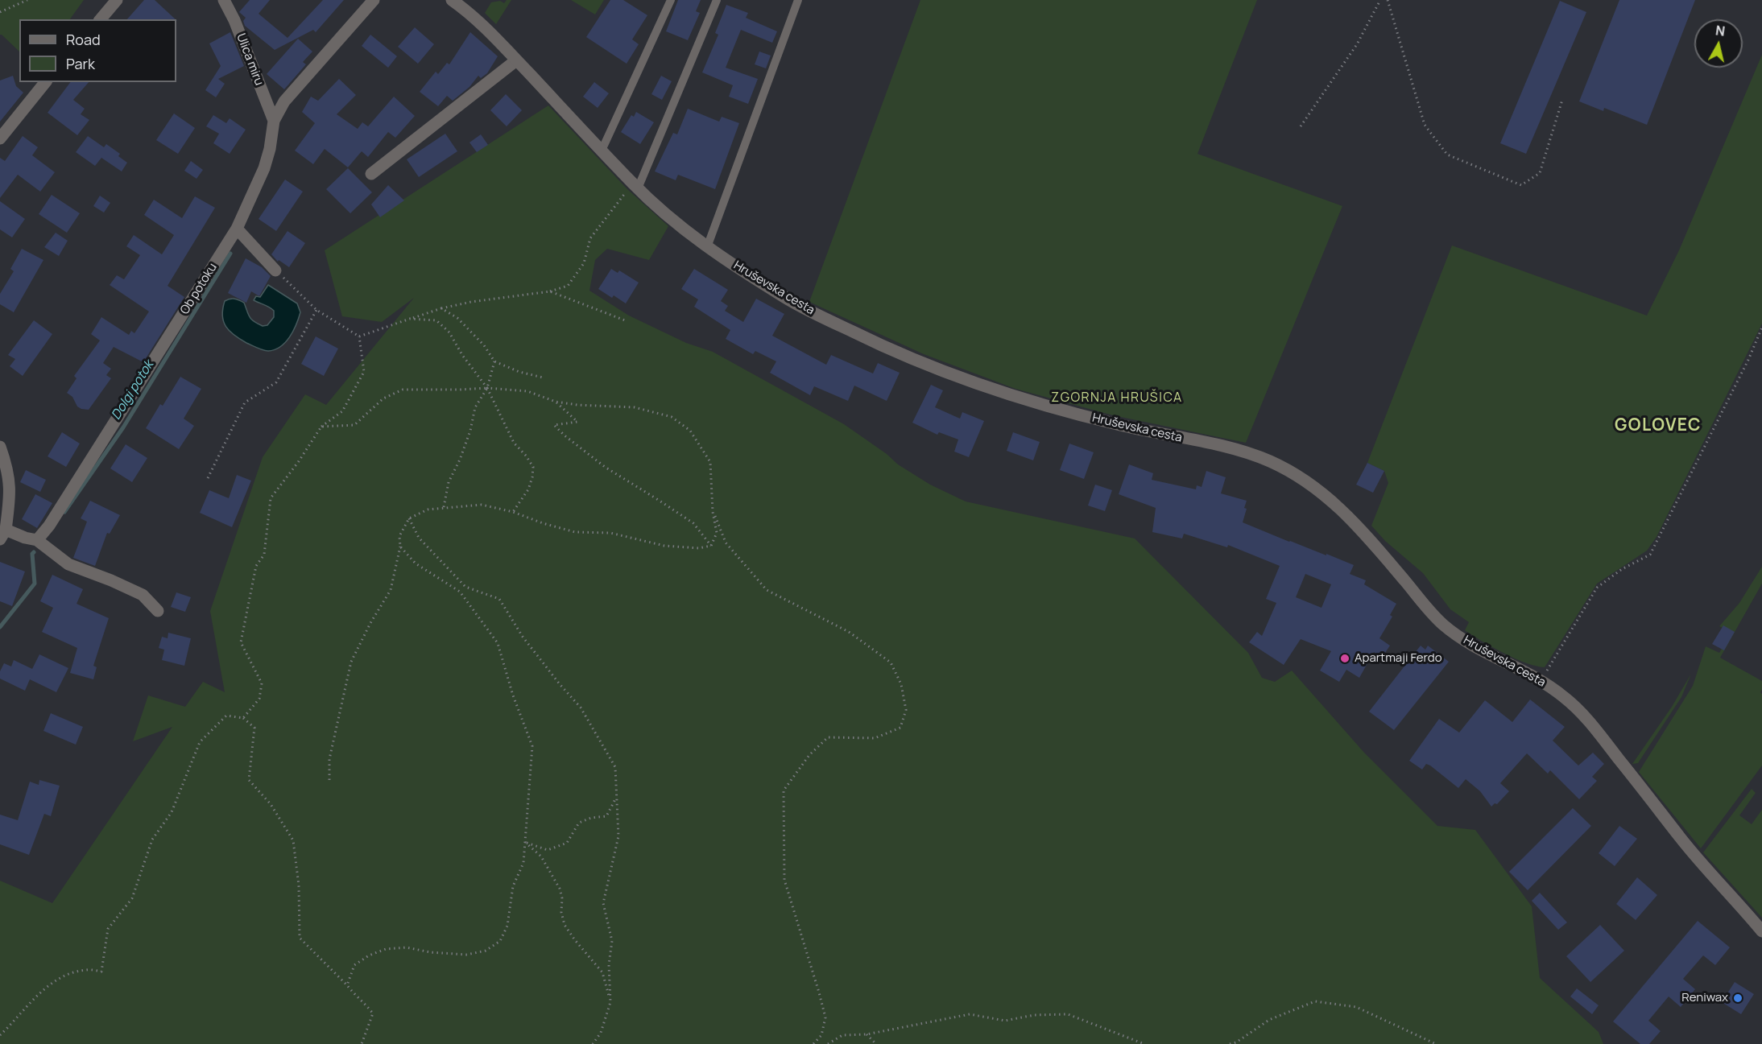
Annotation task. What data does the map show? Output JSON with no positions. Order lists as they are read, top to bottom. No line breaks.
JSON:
{"streets":{"street":["Ulica miru","Hruševska cesta","Ob potoku"]},"crossings":[["Ulica miru","Ob potoku"]],"districts":["ZGORNJA HRUŠICA","GOLOVEC"],"water":["Dolgi potok"],"places":["Apartmaji Ferdo","Reniwax"],"legend":["Road","Park"],"north":"top"}
